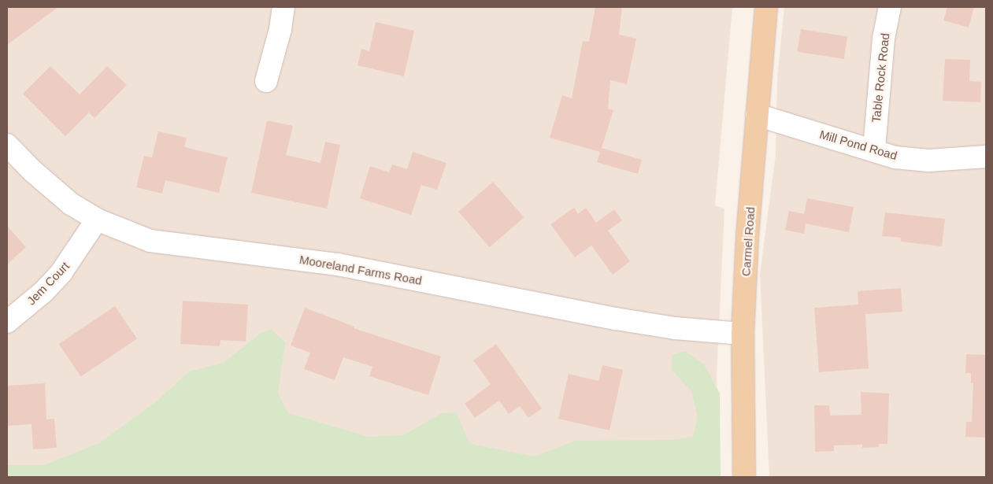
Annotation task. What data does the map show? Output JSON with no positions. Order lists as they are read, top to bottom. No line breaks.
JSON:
{"streets":{"main road":["Carmel Road"],"street":["Table Rock Road","Mill Pond Road","Mooreland Farms Road","Jem Court"]},"crossings":[["Table Rock Road","Mill Pond Road"],["Mill Pond Road","Carmel Road"],["Carmel Road","Mooreland Farms Road"],["Mooreland Farms Road","Jem Court"]]}
